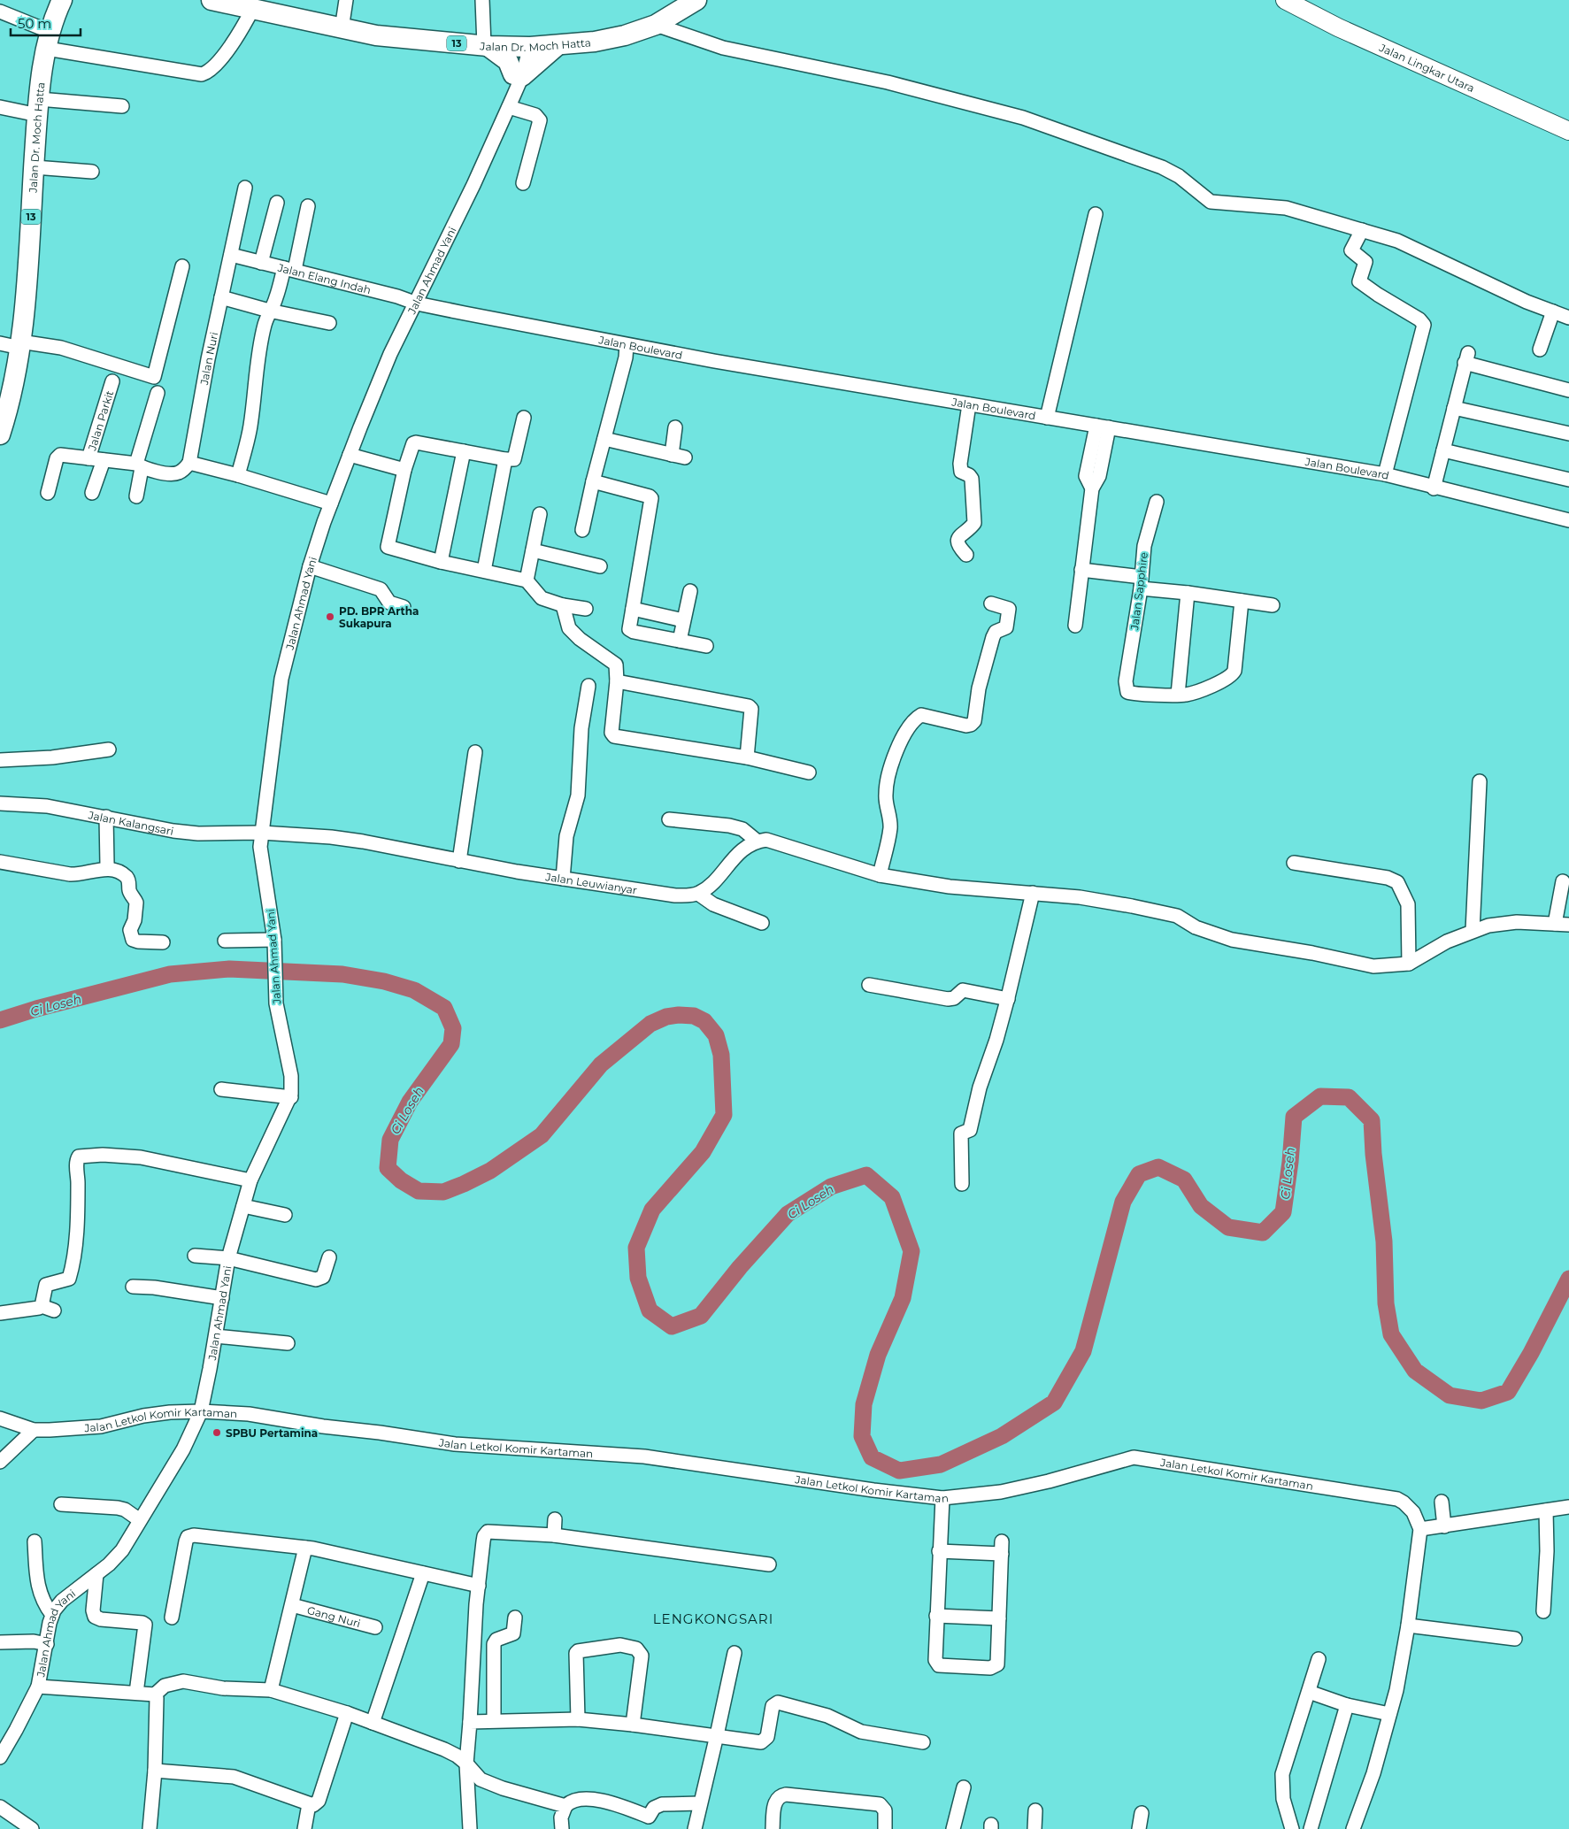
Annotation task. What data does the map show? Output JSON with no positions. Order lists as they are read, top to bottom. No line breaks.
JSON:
{"streets":{"highway":["Jalan Dr. Moch Hatta","13"],"main road":["Jalan Lingkar Utara"],"street":["Jalan Ahmad Yani","Jalan Elang Indah","Jalan Boulevard","Jalan Nuri","Jalan Parkit","Jalan Sapphire","Jalan Kalangsari","Jalan Leuwianyar","Jalan Letkol Komir Kartaman","Gang Nuri"]},"crossings":[["Jalan Dr. Moch Hatta","Jalan Ahmad Yani"],["Jalan Ahmad Yani","Jalan Elang Indah"],["Jalan Ahmad Yani","Jalan Boulevard"],["Jalan Ahmad Yani","Jalan Kalangsari"],["Jalan Ahmad Yani","Jalan Leuwianyar"],["Jalan Ahmad Yani","Jalan Letkol Komir Kartaman"],["Jalan Elang Indah","Jalan Boulevard"],["Jalan Elang Indah","Jalan Nuri"],["Jalan Kalangsari","Jalan Leuwianyar"]],"districts":["LENGKONGSARI"],"water":["Ci Loseh"],"places":["PD. BPR Artha Sukapura","SPBU Pertamina"],"scale_bar":"50 m"}
